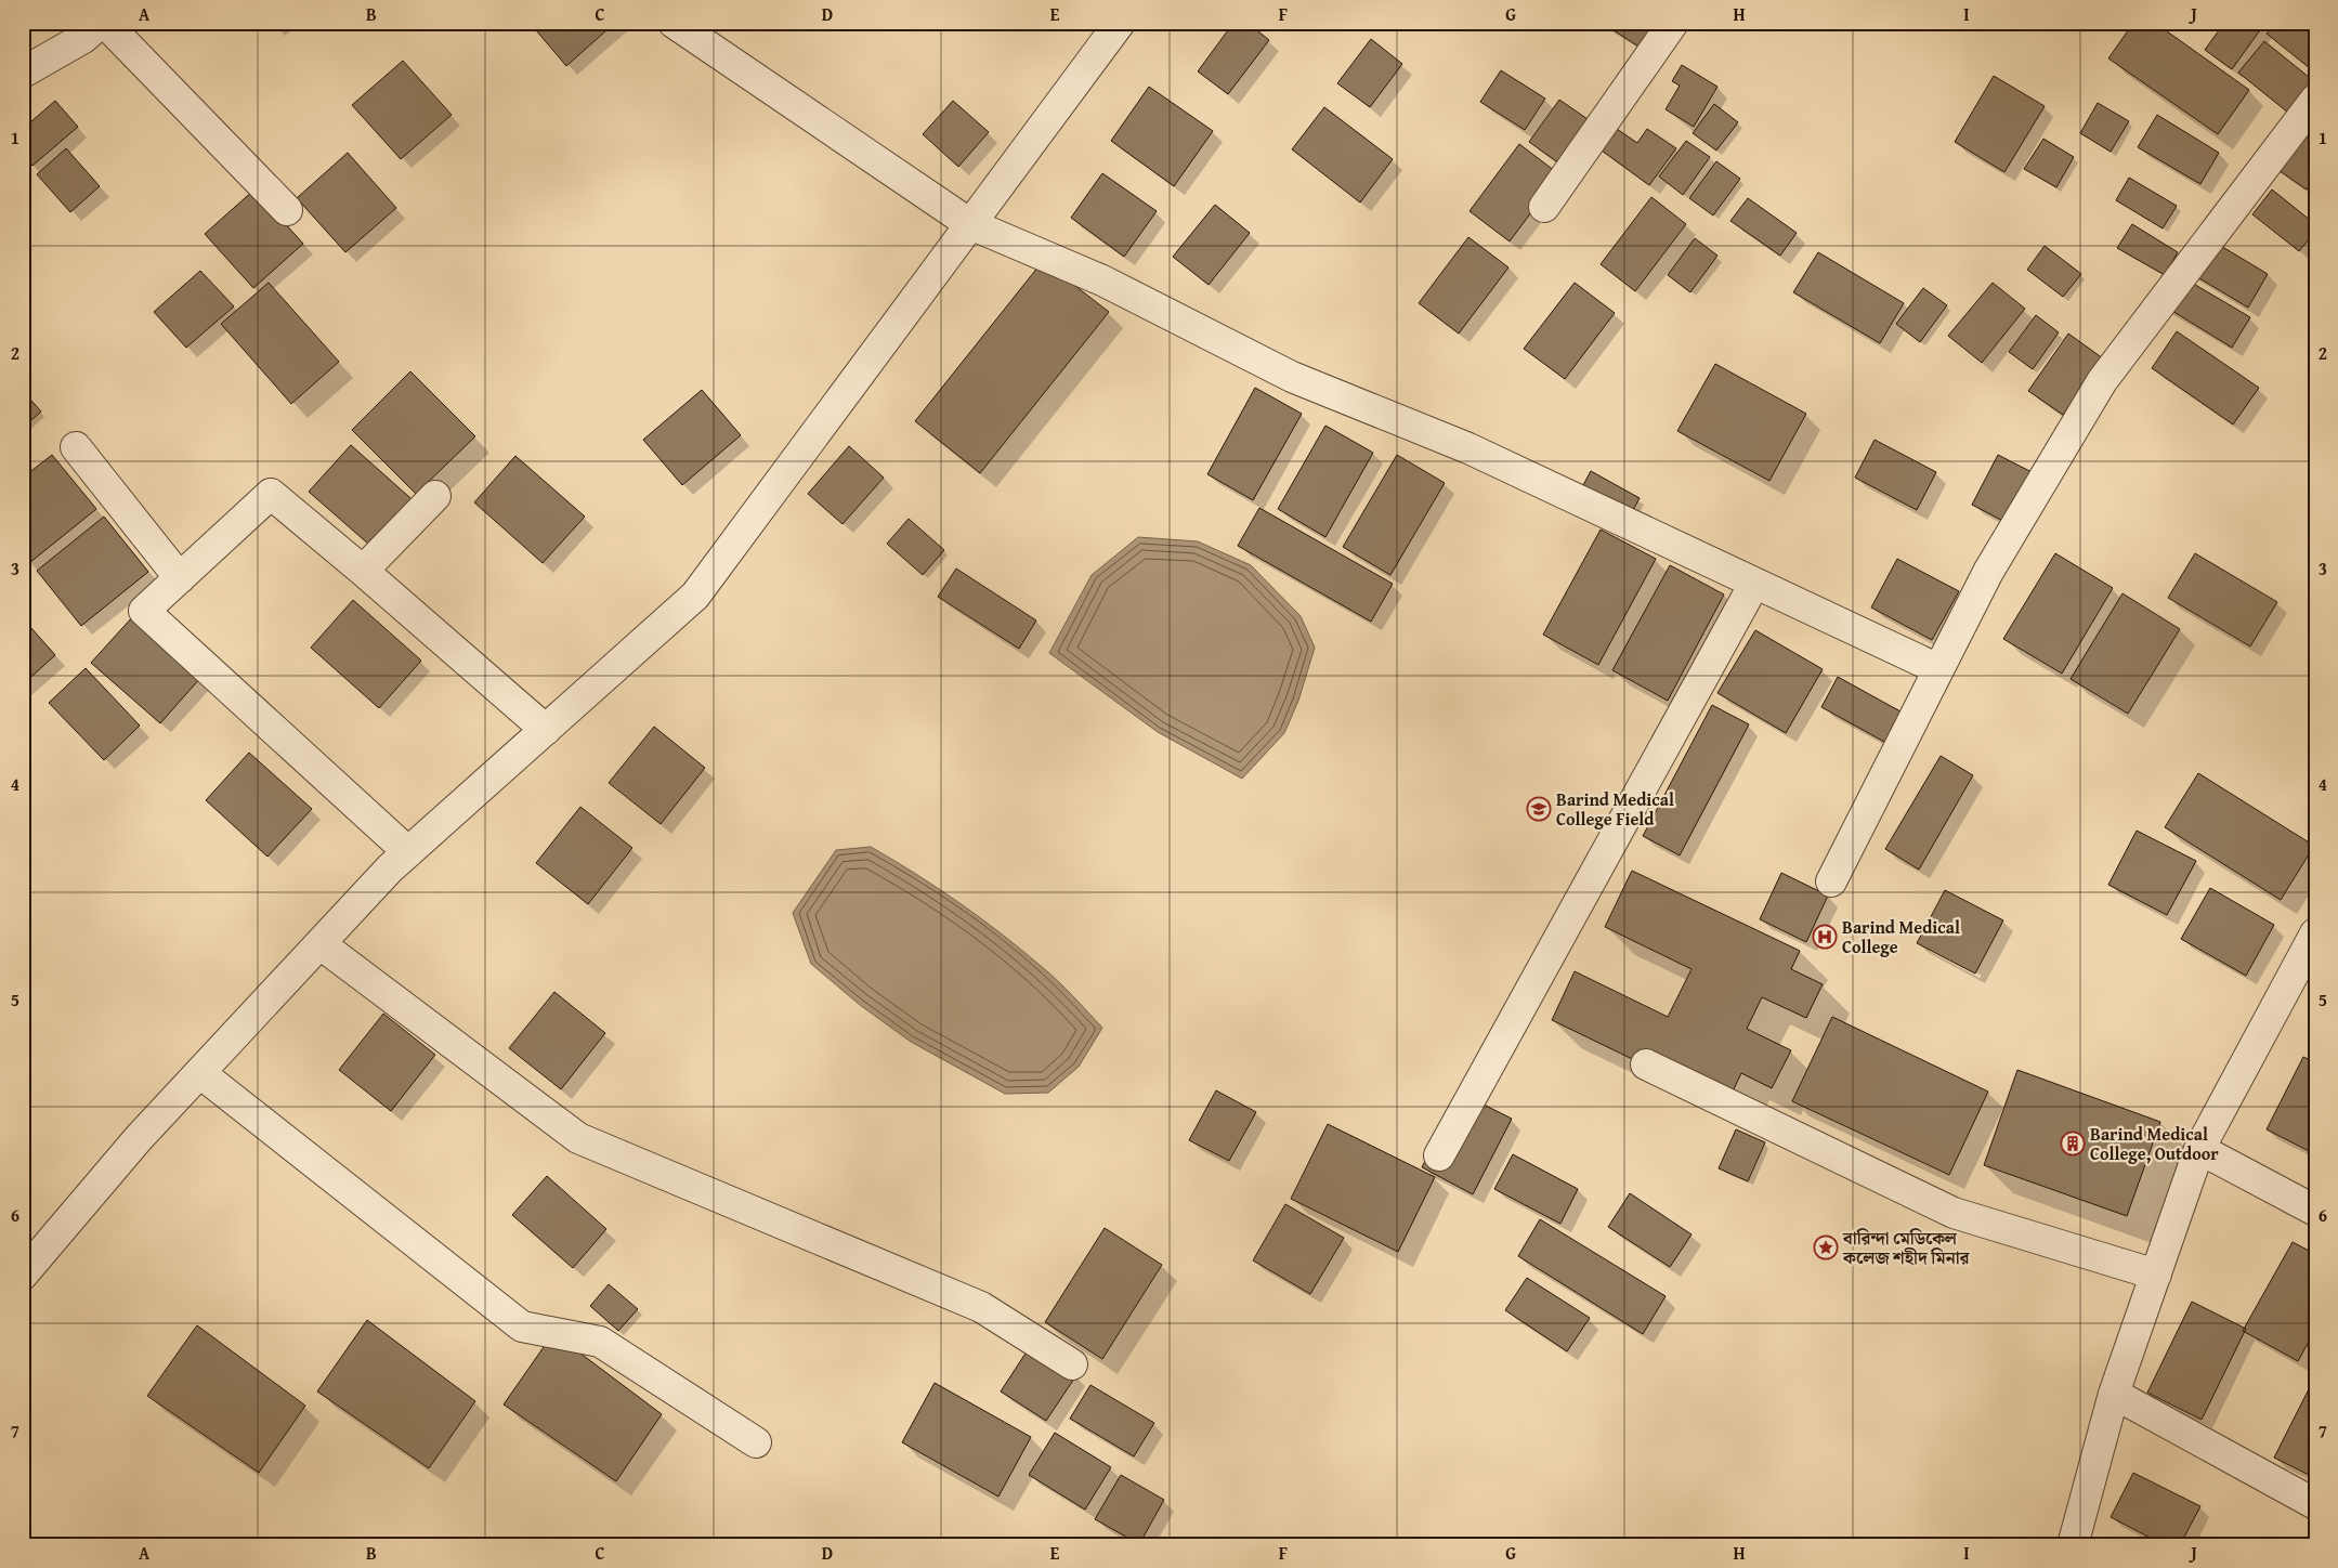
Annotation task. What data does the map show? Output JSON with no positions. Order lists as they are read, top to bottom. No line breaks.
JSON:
{"places":{"school or university":["Barind Medical College Field"],"hospital":["Barind Medical College"],"building":["Barind Medical College, Outdoor"],"place":["বারিন্দা মেডিকেল কলেজ শহীদ মিনার"]},"grid":{"columns":["A","B","C","D","E","F","G","H","I","J"],"rows":["1","2","3","4","5","6","7"]}}
